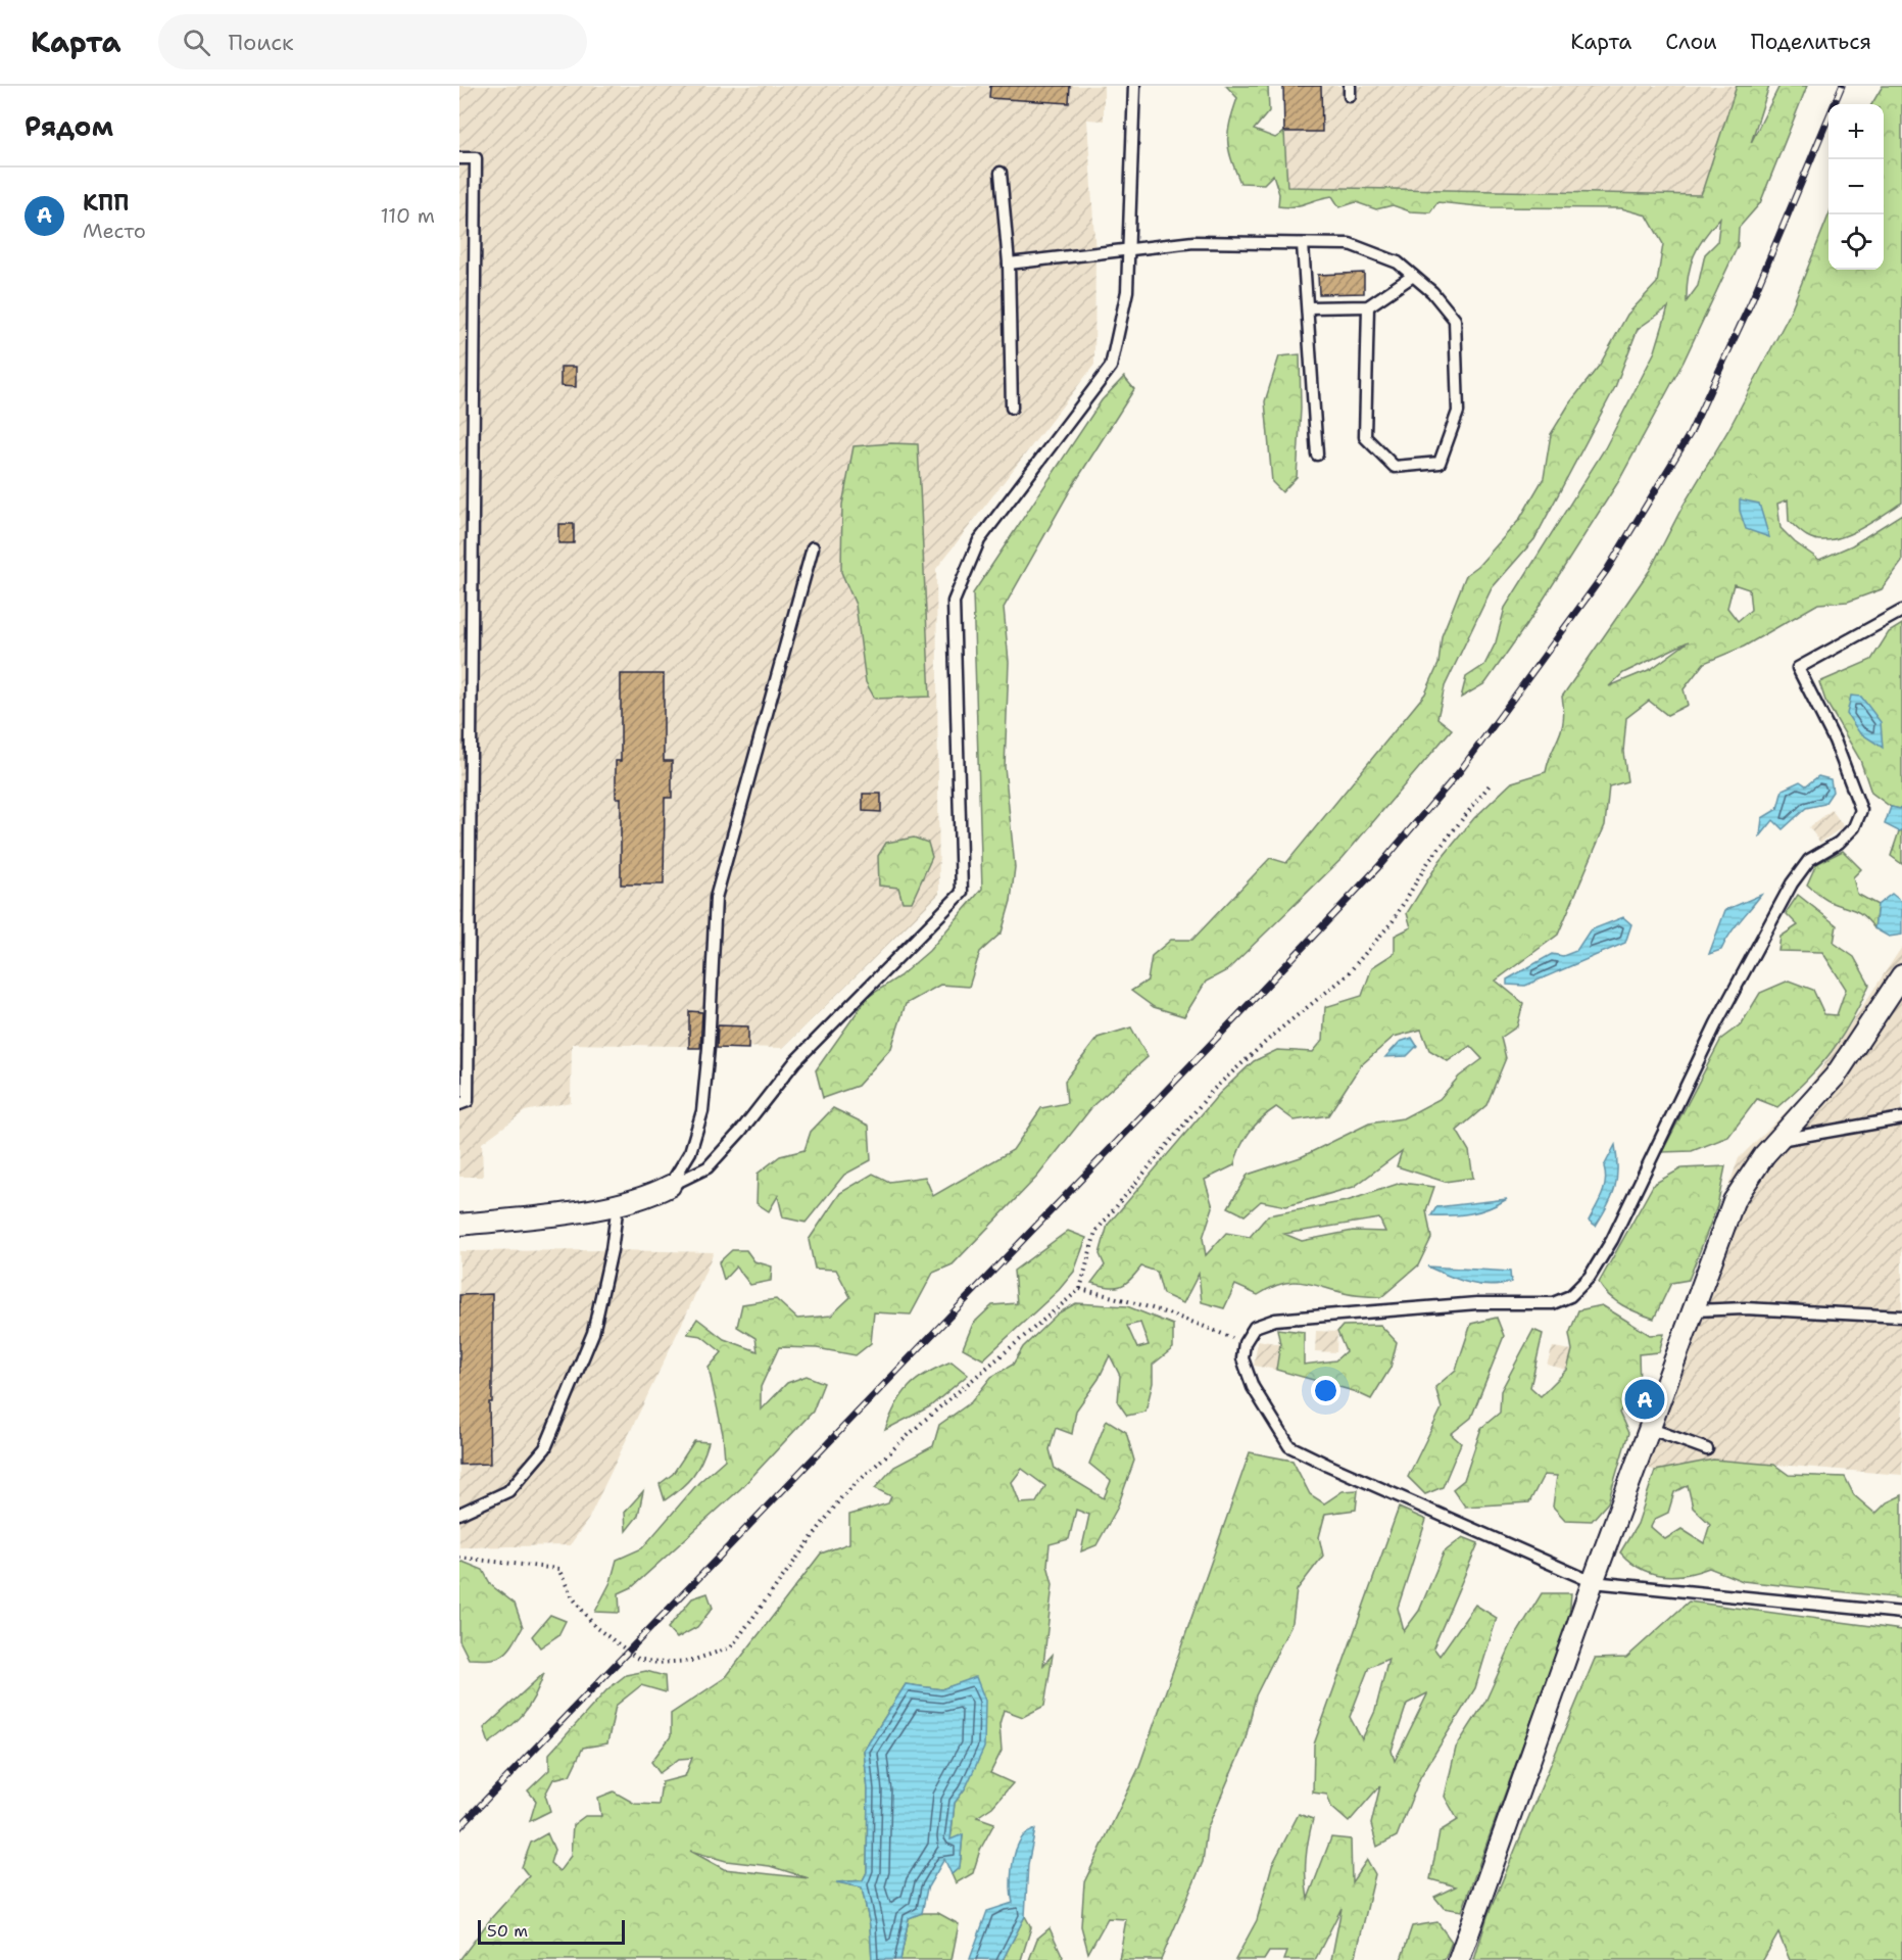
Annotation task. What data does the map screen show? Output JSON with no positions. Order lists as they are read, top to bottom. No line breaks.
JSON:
{"scale_bar":"50 m","page":{"header":"Карта","search":"Поиск","nav":["Карта","Слои","Поделиться"],"heading":"Рядом","map_buttons":["+","−"],"list":[{"mark":"A","name":"КПП","note":"Место","value":"110 m"}],"pins":"A","scale":"50 m"}}
